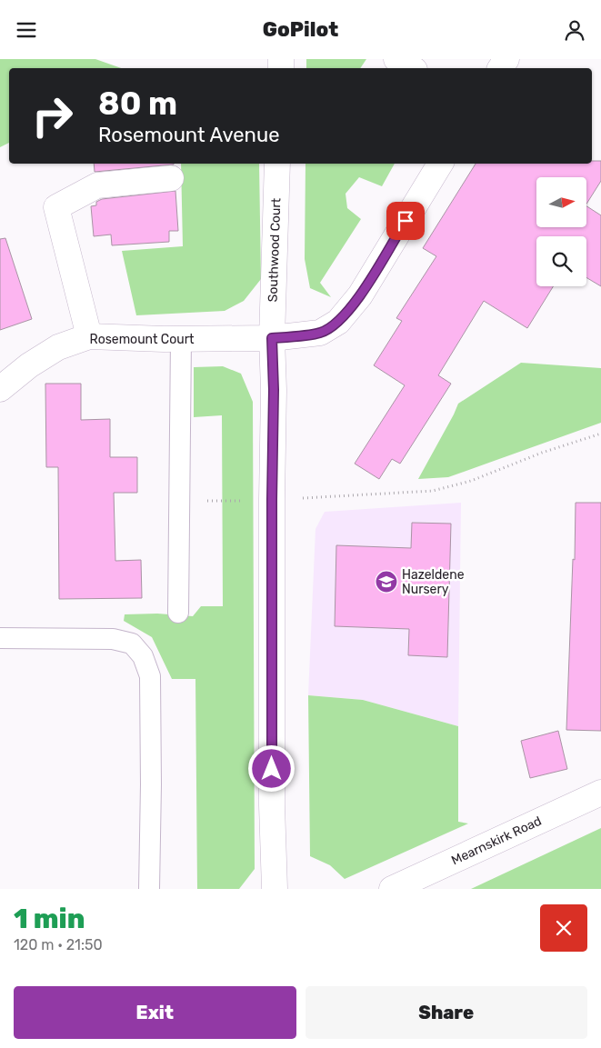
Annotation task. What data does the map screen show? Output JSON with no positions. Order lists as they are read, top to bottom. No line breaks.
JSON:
{"streets":{"street":["Southwood Court","Rosemount Court","Mearnskirk Road"]},"crossings":[["Southwood Court","Rosemount Court"]],"places":{"school or university":["Hazeldene Nursery"]},"north":"right","page":{"header":"GoPilot","turn":["80 m","Rosemount Avenue"],"heading":["1 min","120 m · 21:50"],"buttons":["Exit","Share"]}}
